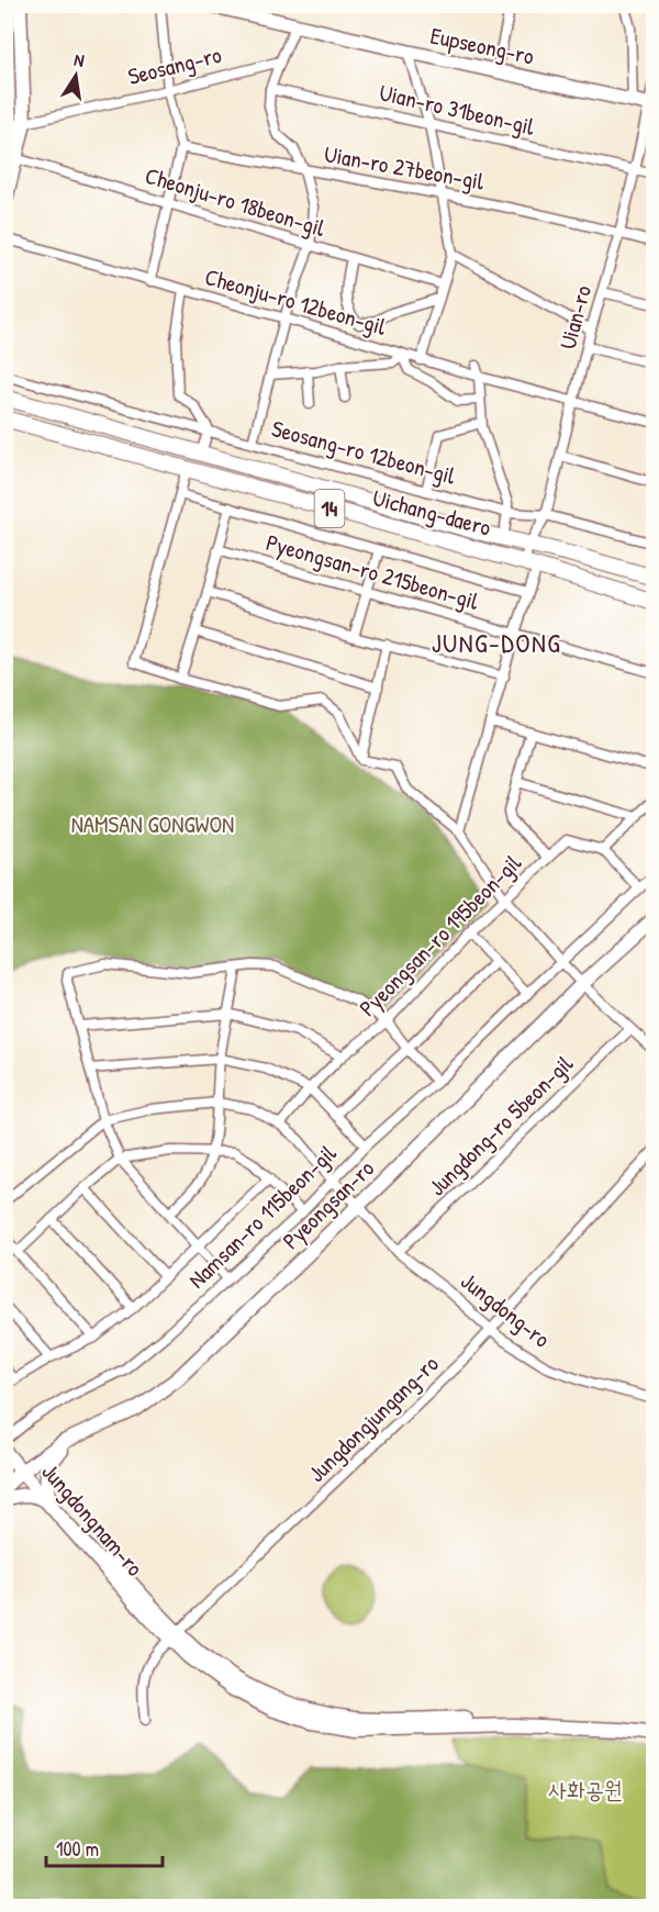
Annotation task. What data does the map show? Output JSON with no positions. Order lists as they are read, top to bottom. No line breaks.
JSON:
{"streets":{"main road":["Eupseong-ro","Seosang-ro","14","Uichang-daero","Pyeongsan-ro","Jungdongnam-ro"],"street":["Uian-ro 31beon-gil","Uian-ro 27beon-gil","Cheonju-ro 18beon-gil","Cheonju-ro 12beon-gil","Uian-ro","Seosang-ro 12beon-gil","Pyeongsan-ro 215beon-gil","Pyeongsan-ro 195beon-gil","Jungdong-ro 5beon-gil","Namsan-ro 115beon-gil","Jungdong-ro","Jungdongjungang-ro"]},"crossings":[["Eupseong-ro","Uian-ro"],["Uian-ro 31beon-gil","Uian-ro"],["Uian-ro 27beon-gil","Uian-ro"],["Cheonju-ro 12beon-gil","Uian-ro"],["Cheonju-ro 12beon-gil","Seosang-ro 12beon-gil"],["Uian-ro","Seosang-ro 12beon-gil"],["Uian-ro","Uichang-daero"],["Uian-ro","Pyeongsan-ro 215beon-gil"],["Seosang-ro 12beon-gil","Uichang-daero"],["Pyeongsan-ro 195beon-gil","Jungdong-ro"],["Jungdong-ro 5beon-gil","Jungdong-ro"],["Pyeongsan-ro","Jungdong-ro"],["Pyeongsan-ro","Jungdongnam-ro"],["Namsan-ro 115beon-gil","Jungdong-ro"],["Jungdong-ro","Jungdongjungang-ro"],["Jungdongjungang-ro","Jungdongnam-ro"]],"districts":["JUNG-DONG"],"parks":["NAMSAN GONGWON","사화공원"],"scale_bar":"100 m","north":"top"}
